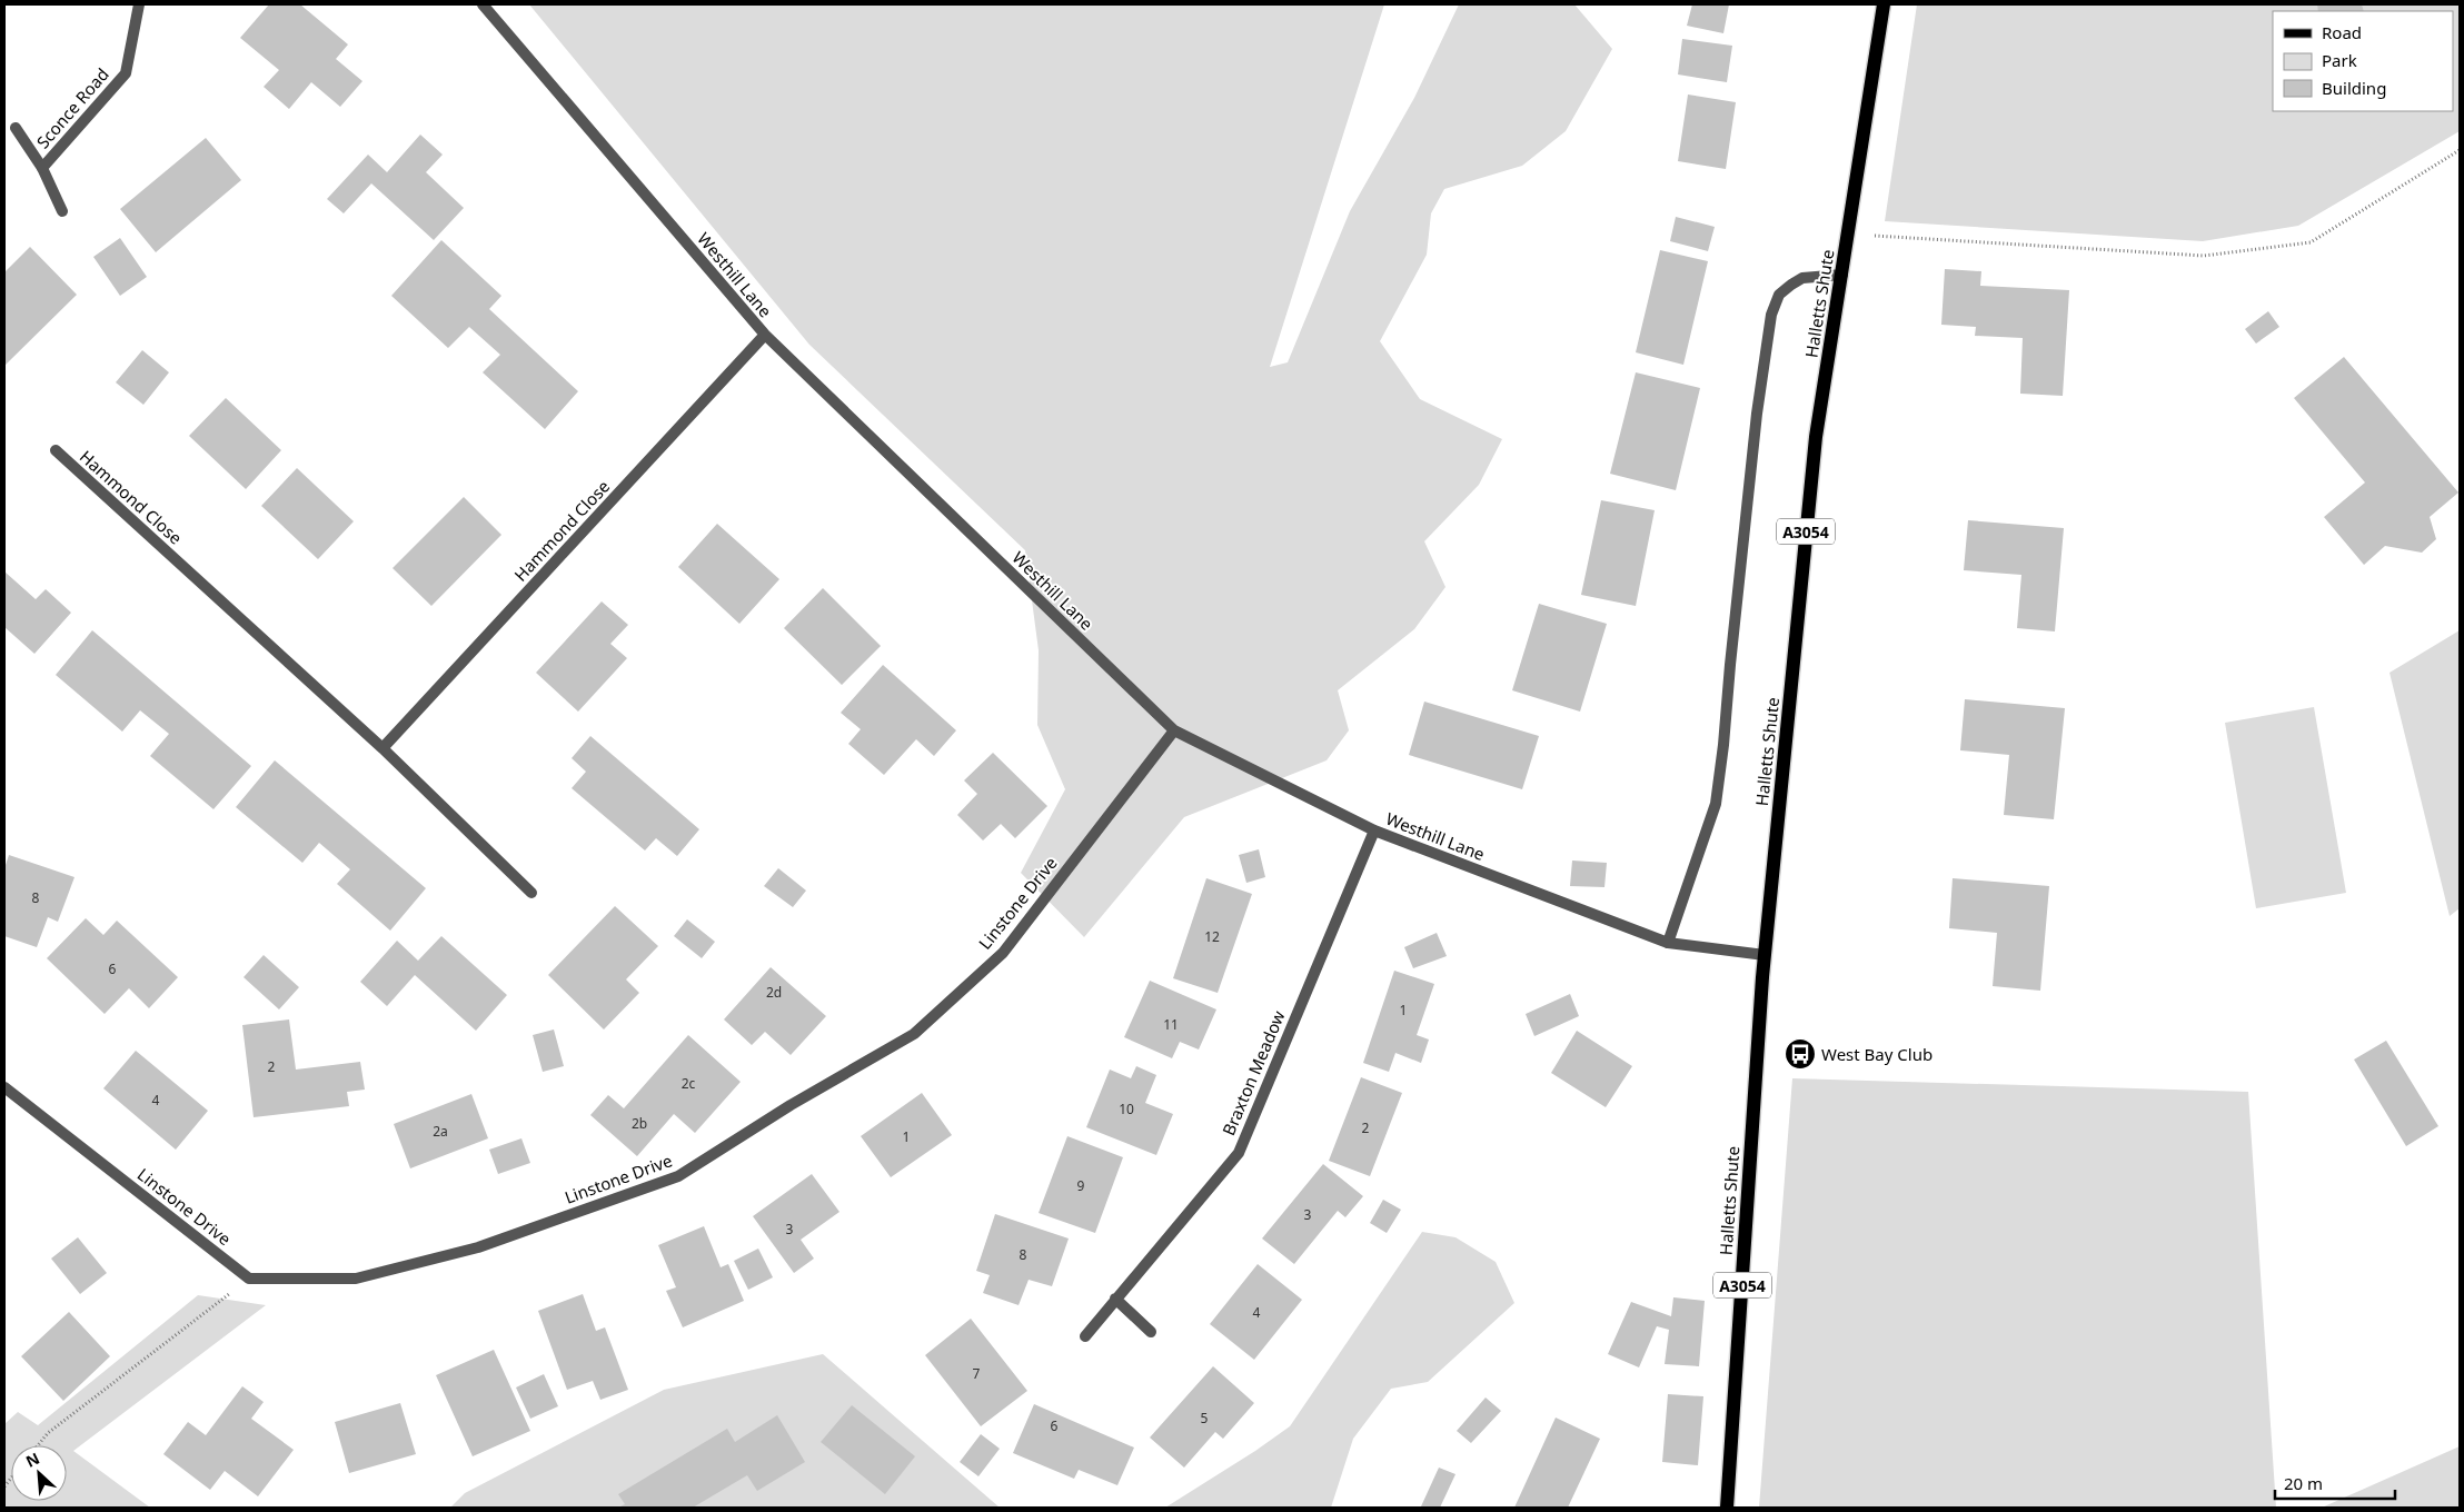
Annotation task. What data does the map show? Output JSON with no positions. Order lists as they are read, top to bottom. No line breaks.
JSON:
{"streets":{"main road":["Halletts Shute","A3054"],"street":["Sconce Road","Westhill Lane","Hammond Close","Linstone Drive","Braxton Meadow"]},"crossings":[["Westhill Lane","Halletts Shute"],["Westhill Lane","Hammond Close"],["Westhill Lane","Linstone Drive"],["Westhill Lane","Braxton Meadow"]],"places":{"bus stop":["West Bay Club"]},"house_numbers":["8","12","6","2d","1","11","2","2c","4","10","2b","2","2a","1","9","3","3","8","4","7","5","6"],"legend":["Road","Park","Building"],"scale_bar":"20 m","north":"top left"}
